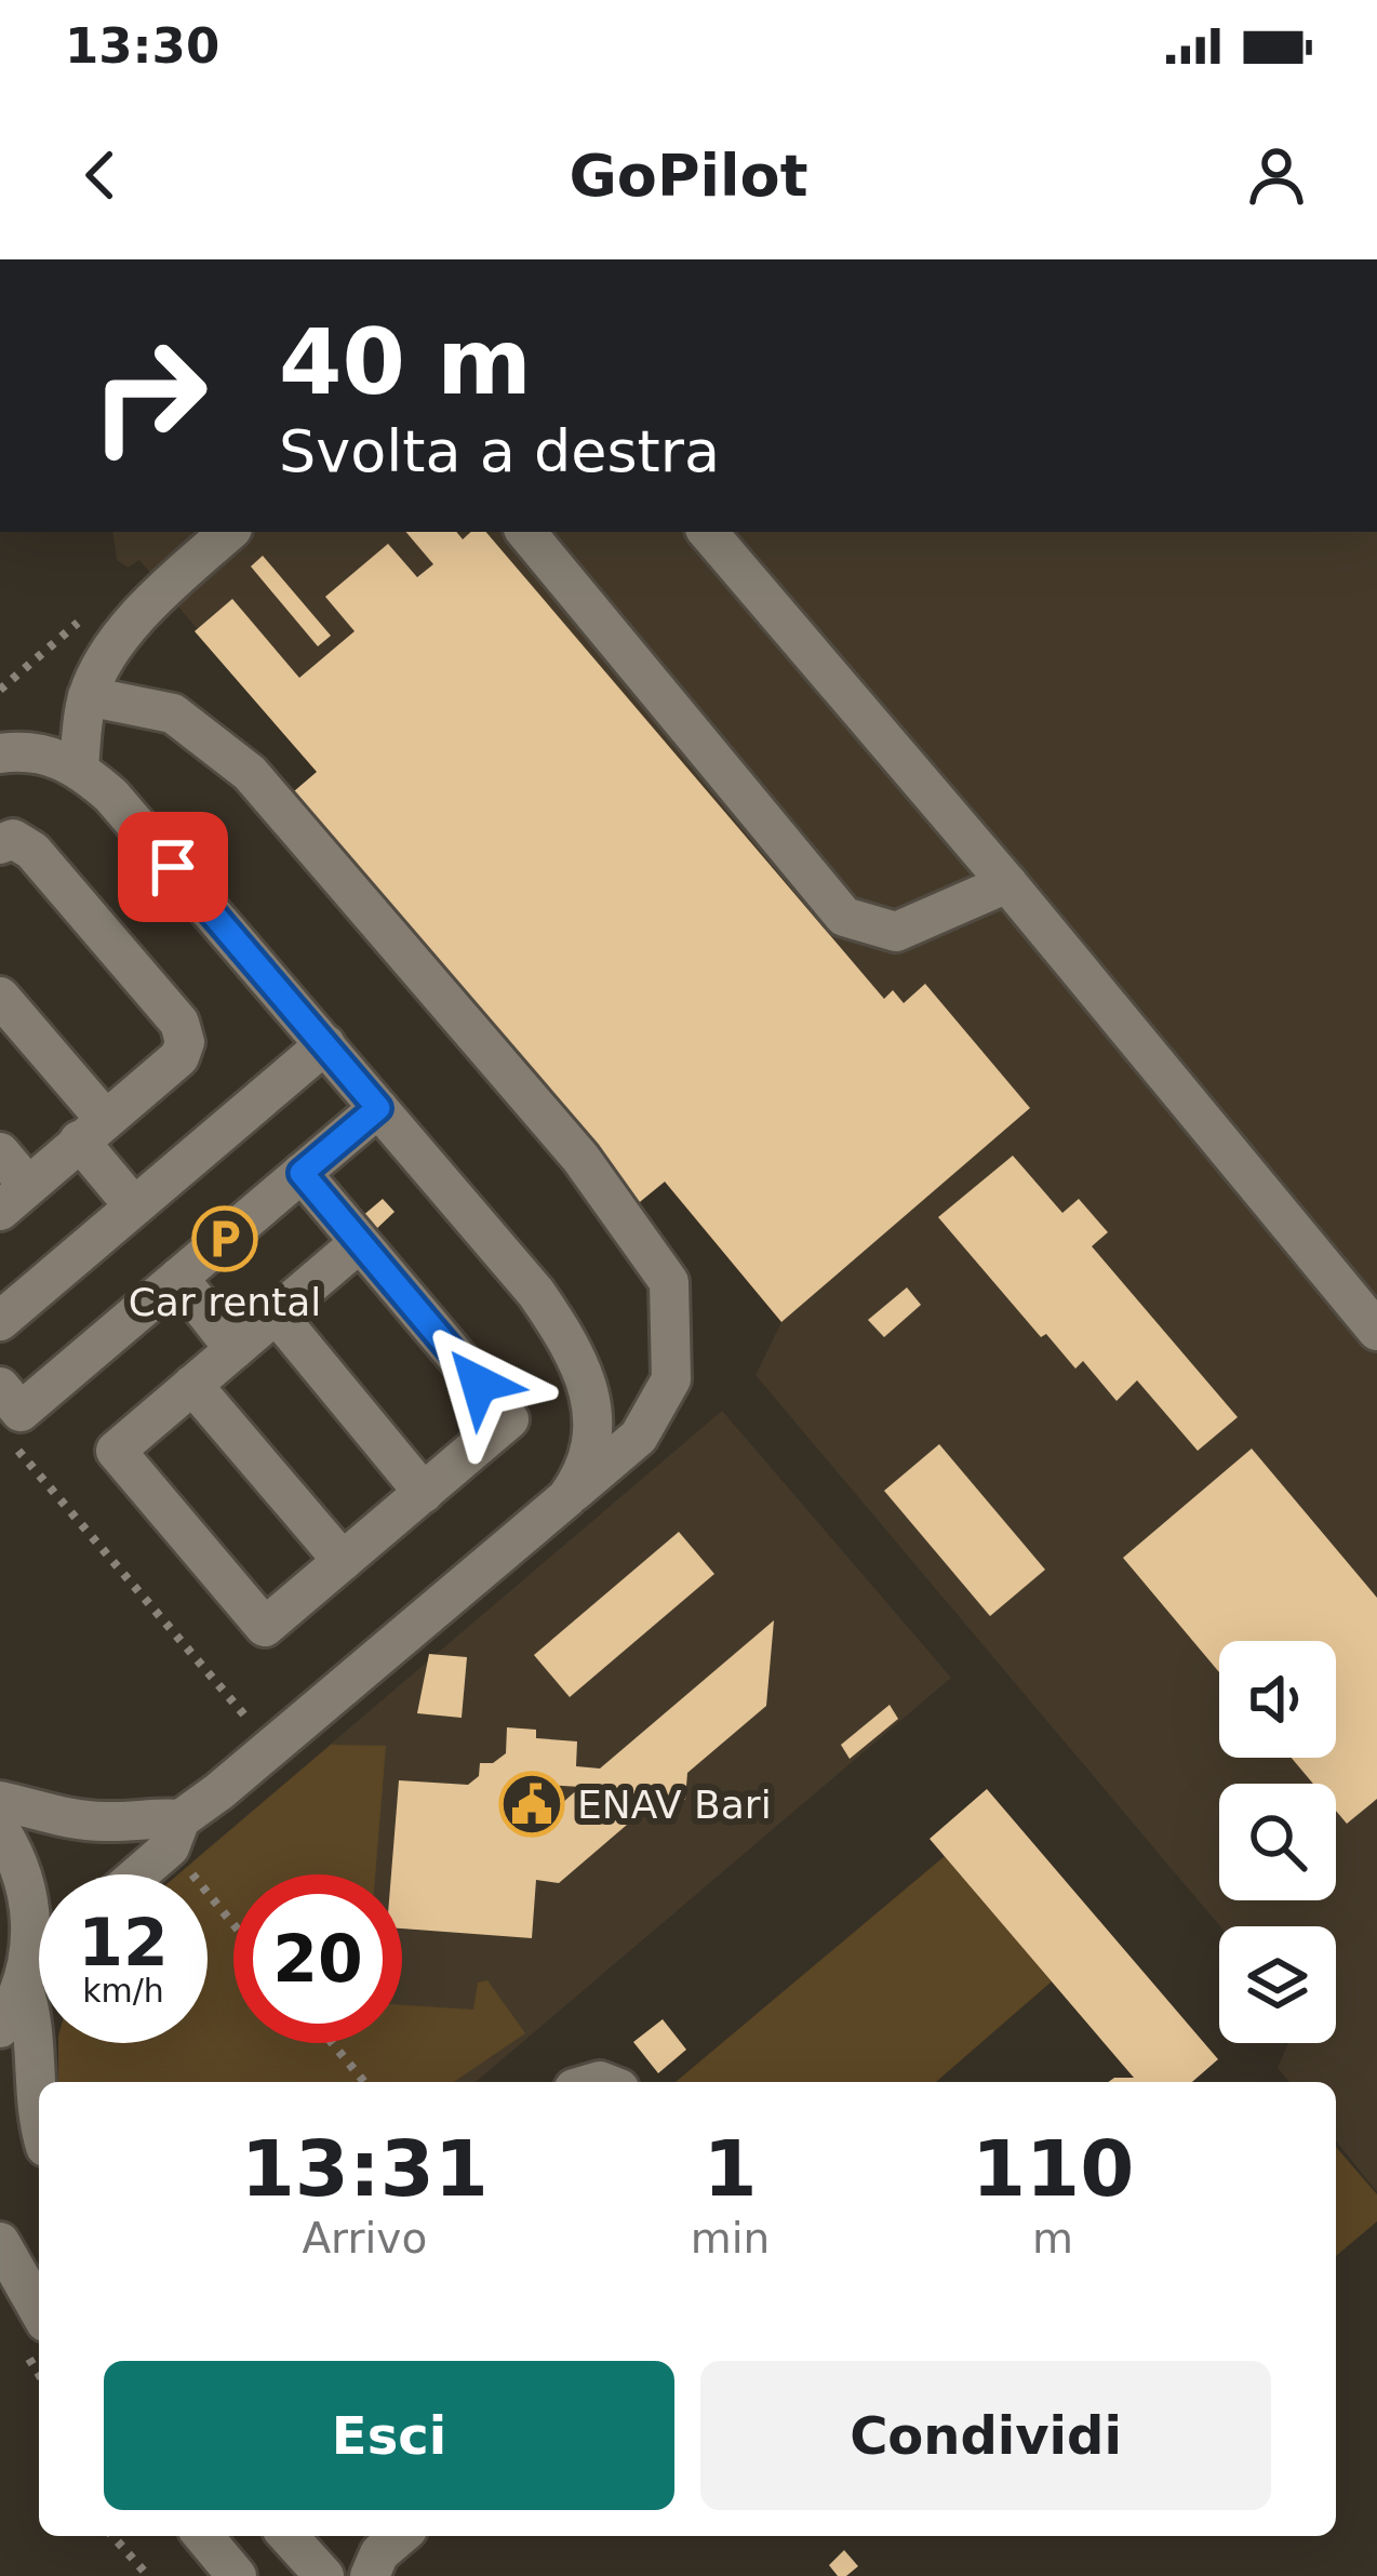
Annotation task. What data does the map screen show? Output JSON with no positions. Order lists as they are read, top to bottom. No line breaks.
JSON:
{"places":{"parking":["Car rental"],"public building":["ENAV Bari"]},"page":{"status":"13:30","header":"GoPilot","turn":["40 m","Svolta a destra"],"speed":"12 km/h","limit":"20","eta":["13:31","Arrivo","1","min","110","m"],"buttons":["Esci","Condividi"]}}
